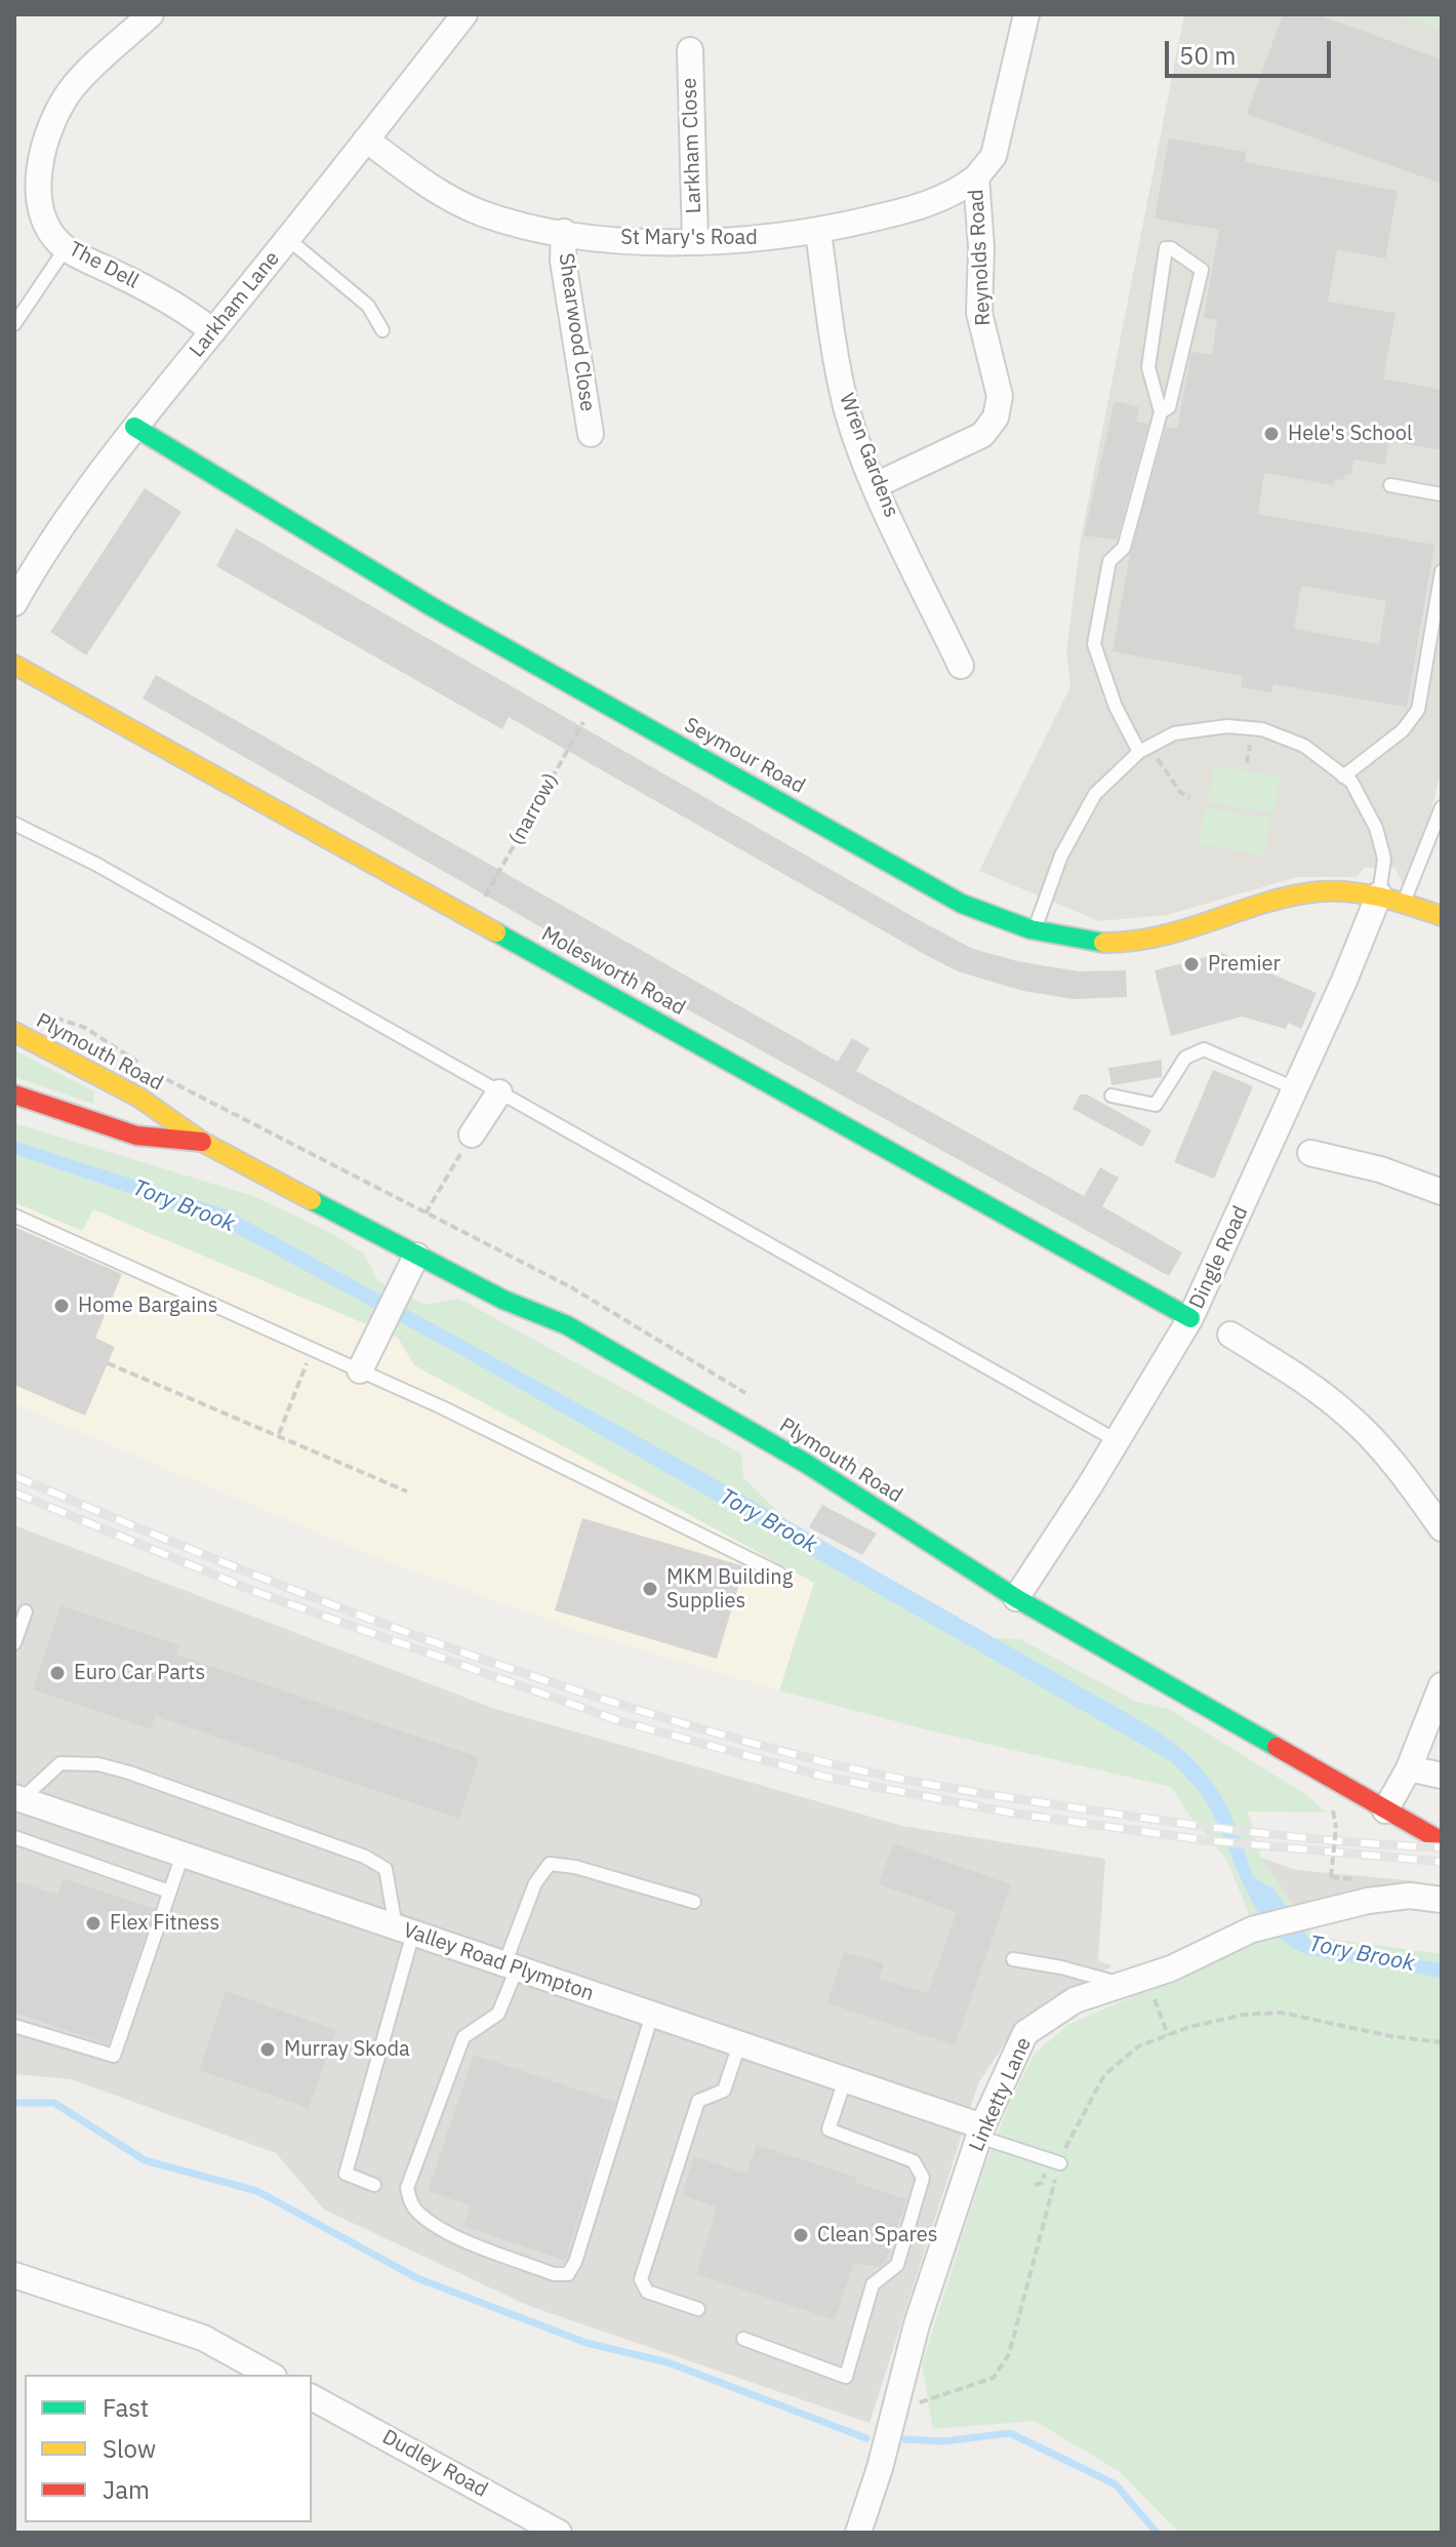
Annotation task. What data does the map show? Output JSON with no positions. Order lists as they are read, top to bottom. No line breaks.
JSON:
{"streets":{"street":["Larkham Close","St Mary's Road","Reynolds Road","The Dell","Larkham Lane","Shearwood Close","Wren Gardens","Seymour Road","Molesworth Road","Plymouth Road","Dingle Road","Valley Road Plympton","Linketty Lane","Dudley Road"],"path":["(narrow)"]},"crossings":[["Larkham Close","St Mary's Road"],["St Mary's Road","Reynolds Road"],["St Mary's Road","Larkham Lane"],["St Mary's Road","Shearwood Close"],["St Mary's Road","Wren Gardens"],["Reynolds Road","Wren Gardens"],["The Dell","Larkham Lane"],["Larkham Lane","Seymour Road"],["Seymour Road","(narrow)"],["Seymour Road","Dingle Road"],["(narrow)","Molesworth Road"],["Molesworth Road","Dingle Road"],["Plymouth Road","Dingle Road"],["Valley Road Plympton","Linketty Lane"]],"water":["Tory Brook"],"places":["Hele's School","Premier","Home Bargains","MKM Building Supplies","Euro Car Parts","Flex Fitness","Murray Skoda","Clean Spares"],"legend":["Fast","Slow","Jam"],"scale_bar":"50 m"}
